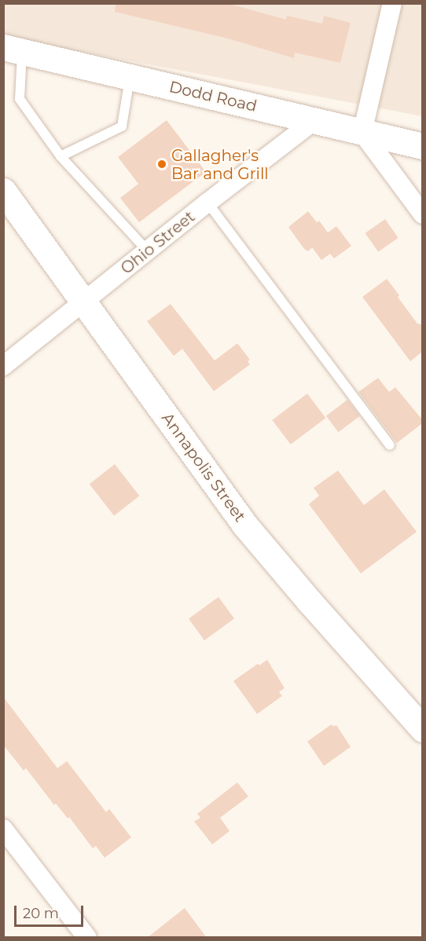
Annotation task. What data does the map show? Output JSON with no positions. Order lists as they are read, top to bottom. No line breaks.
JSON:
{"streets":{"street":["Dodd Road","Ohio Street","Annapolis Street"]},"crossings":[["Dodd Road","Ohio Street"],["Ohio Street","Annapolis Street"]],"places":["Gallagher's Bar and Grill"],"scale_bar":"20 m"}
